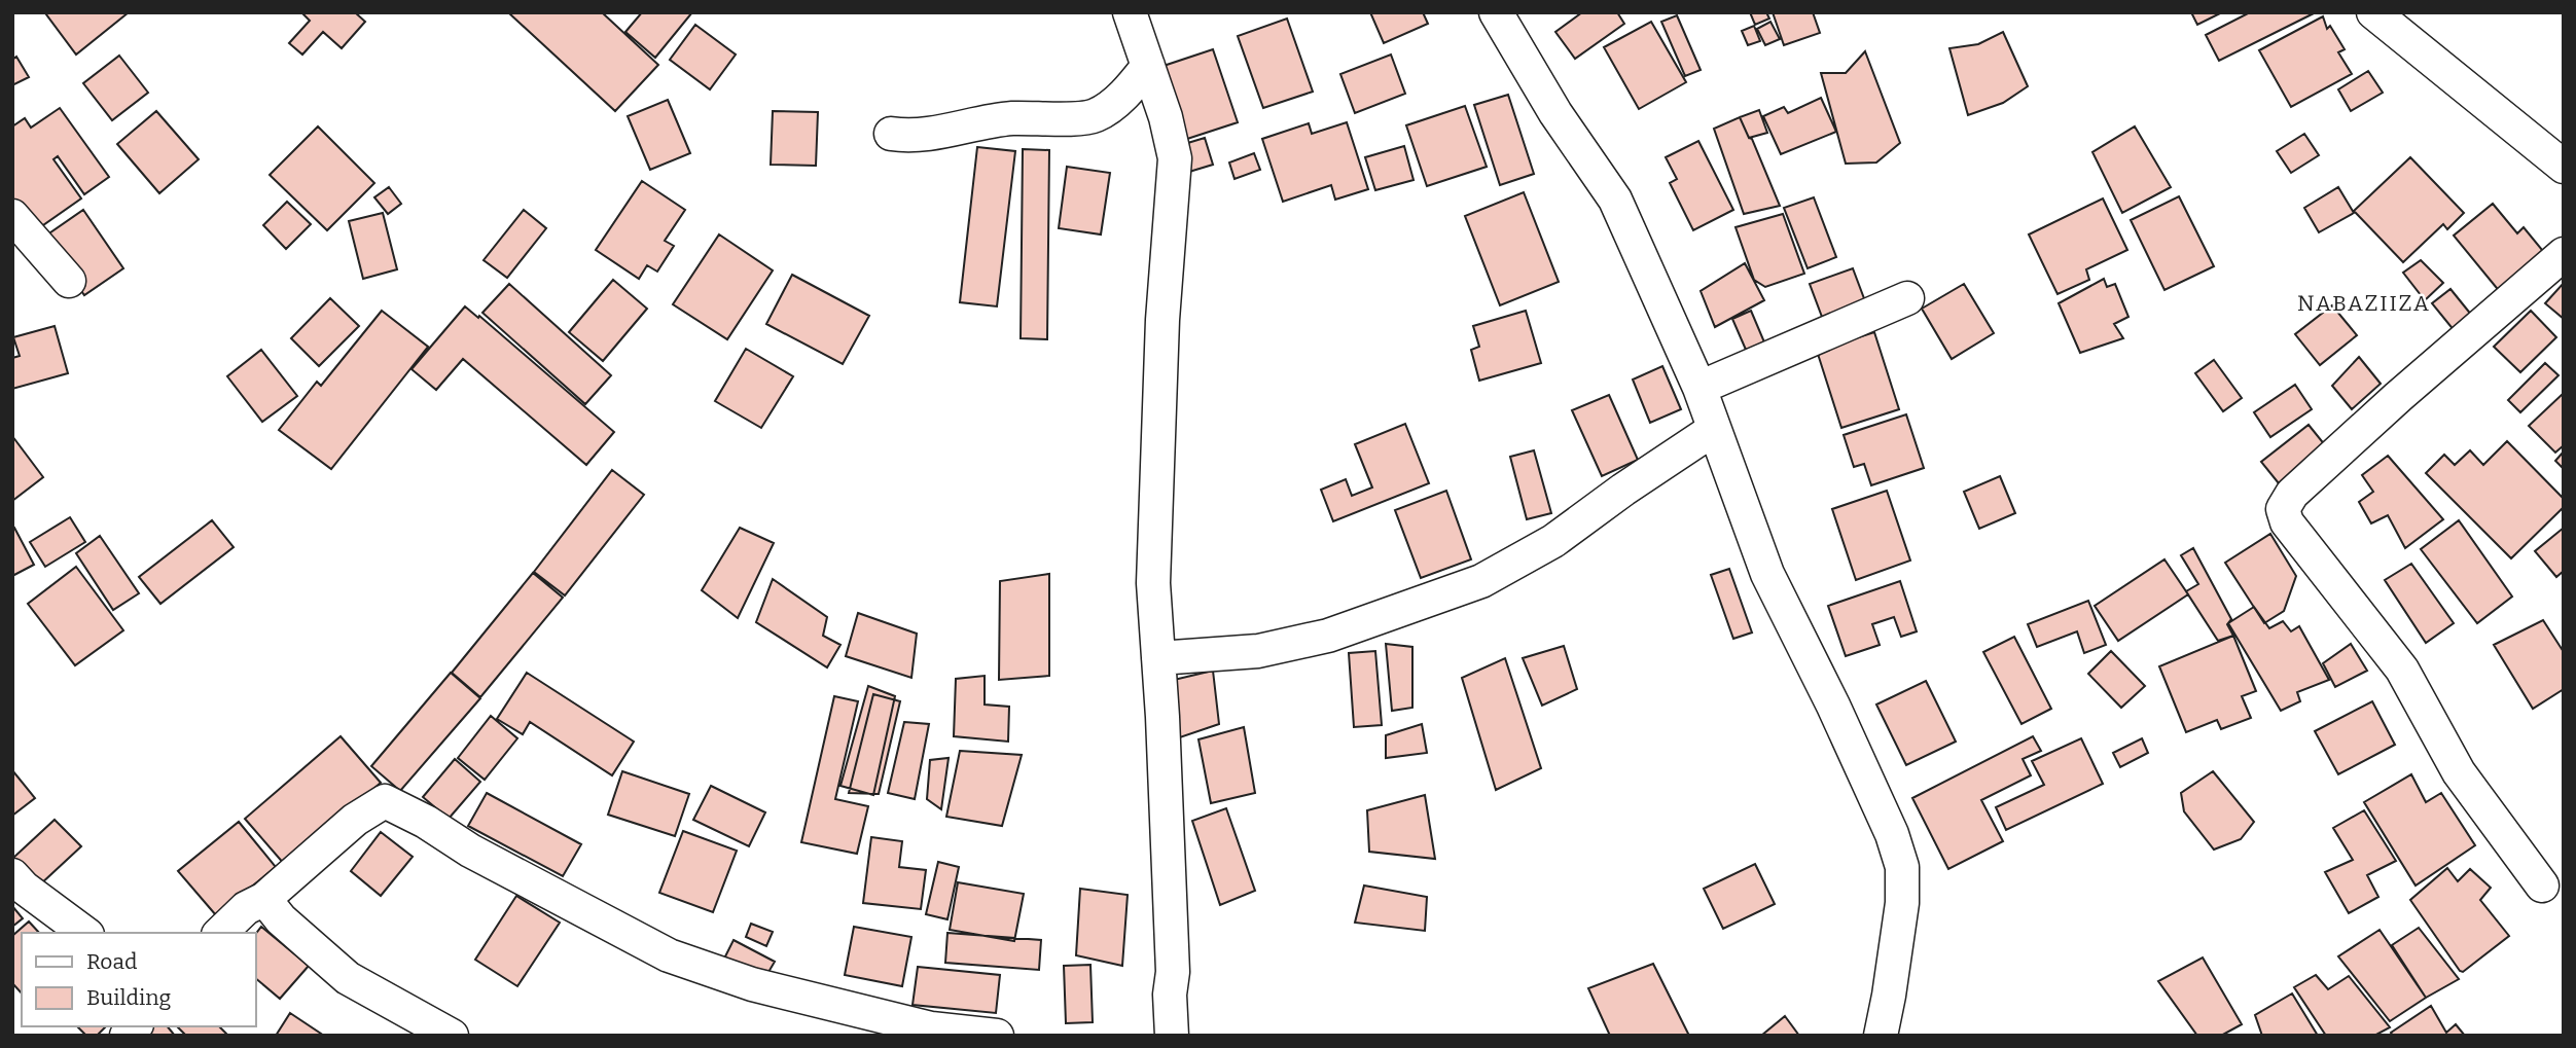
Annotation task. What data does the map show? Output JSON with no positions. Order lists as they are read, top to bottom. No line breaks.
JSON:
{"districts":["NABAZIIZA"],"legend":["Road","Building"]}
